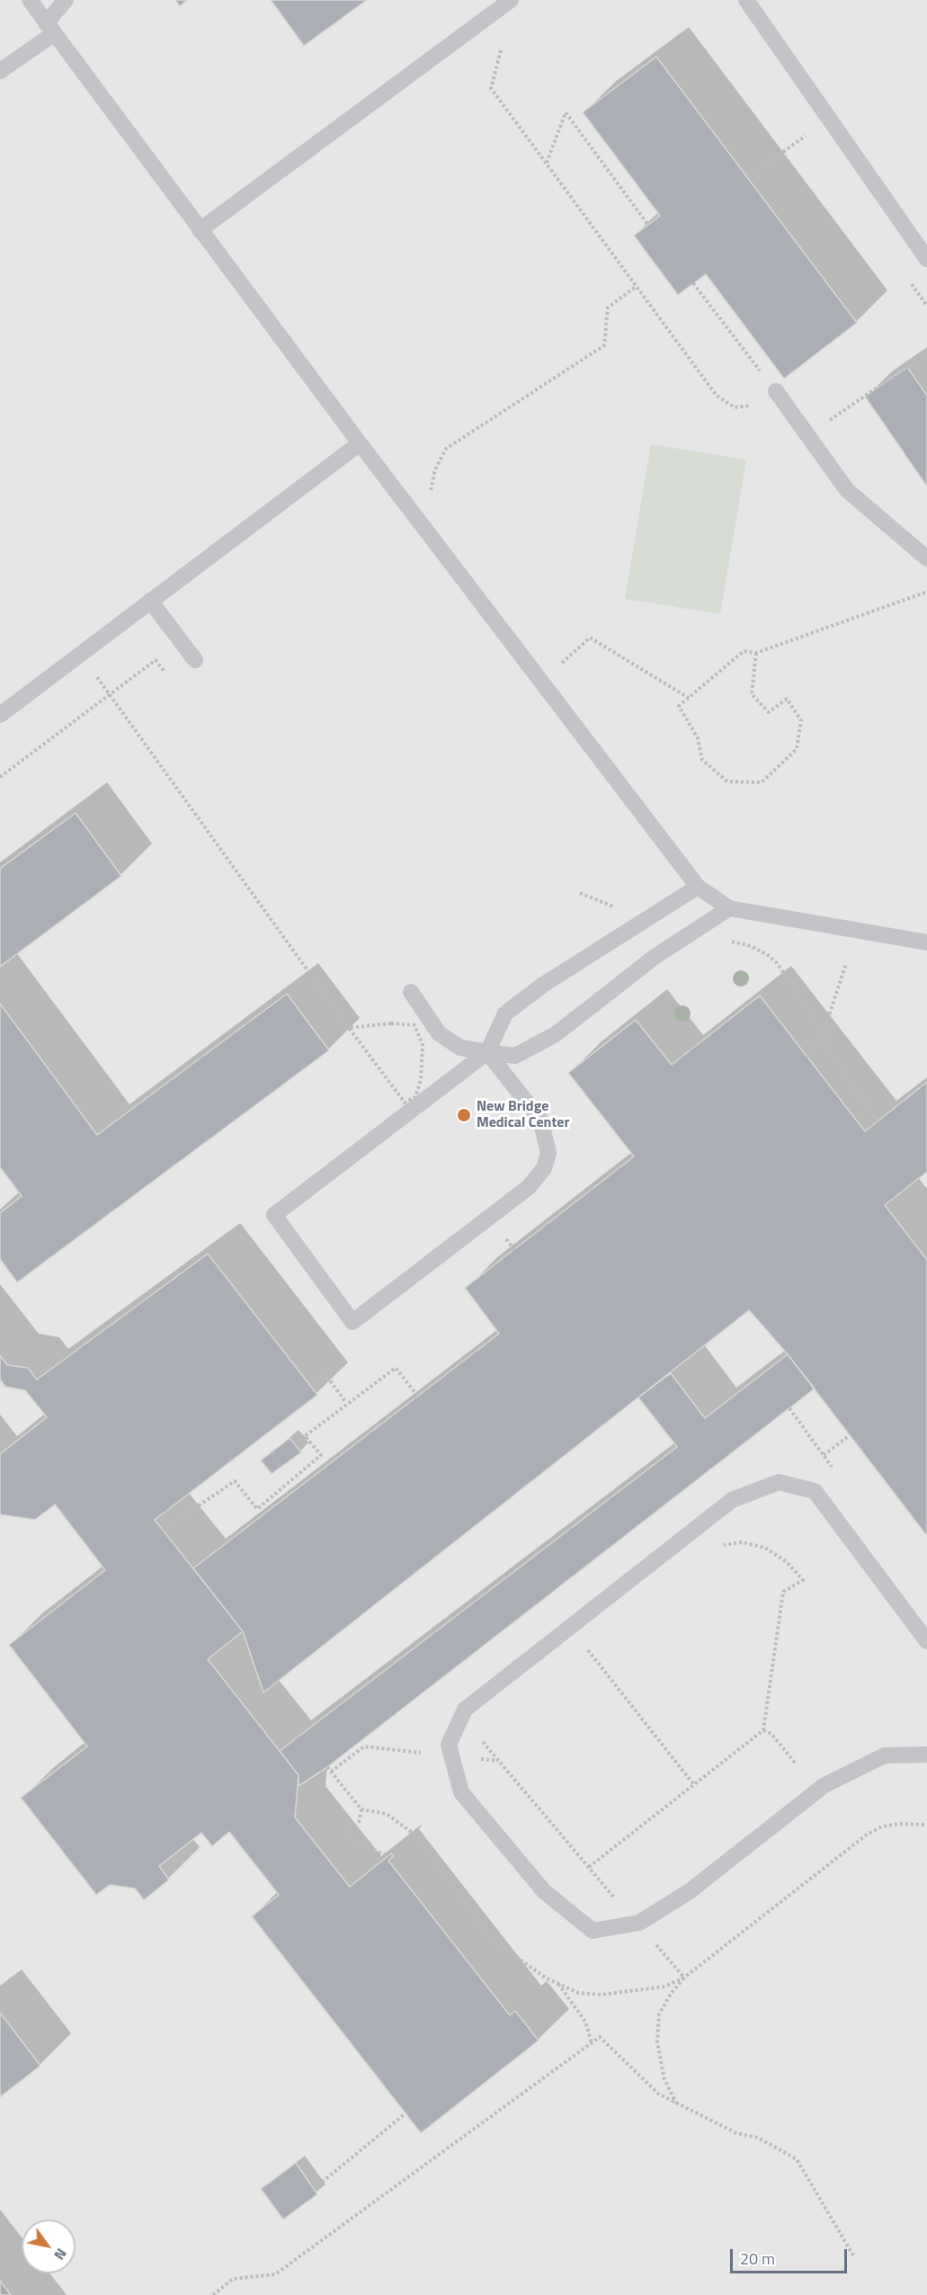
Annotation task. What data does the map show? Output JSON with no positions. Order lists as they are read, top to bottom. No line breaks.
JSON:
{"places":["New Bridge Medical Center"],"scale_bar":"20 m","north":"bottom right"}
